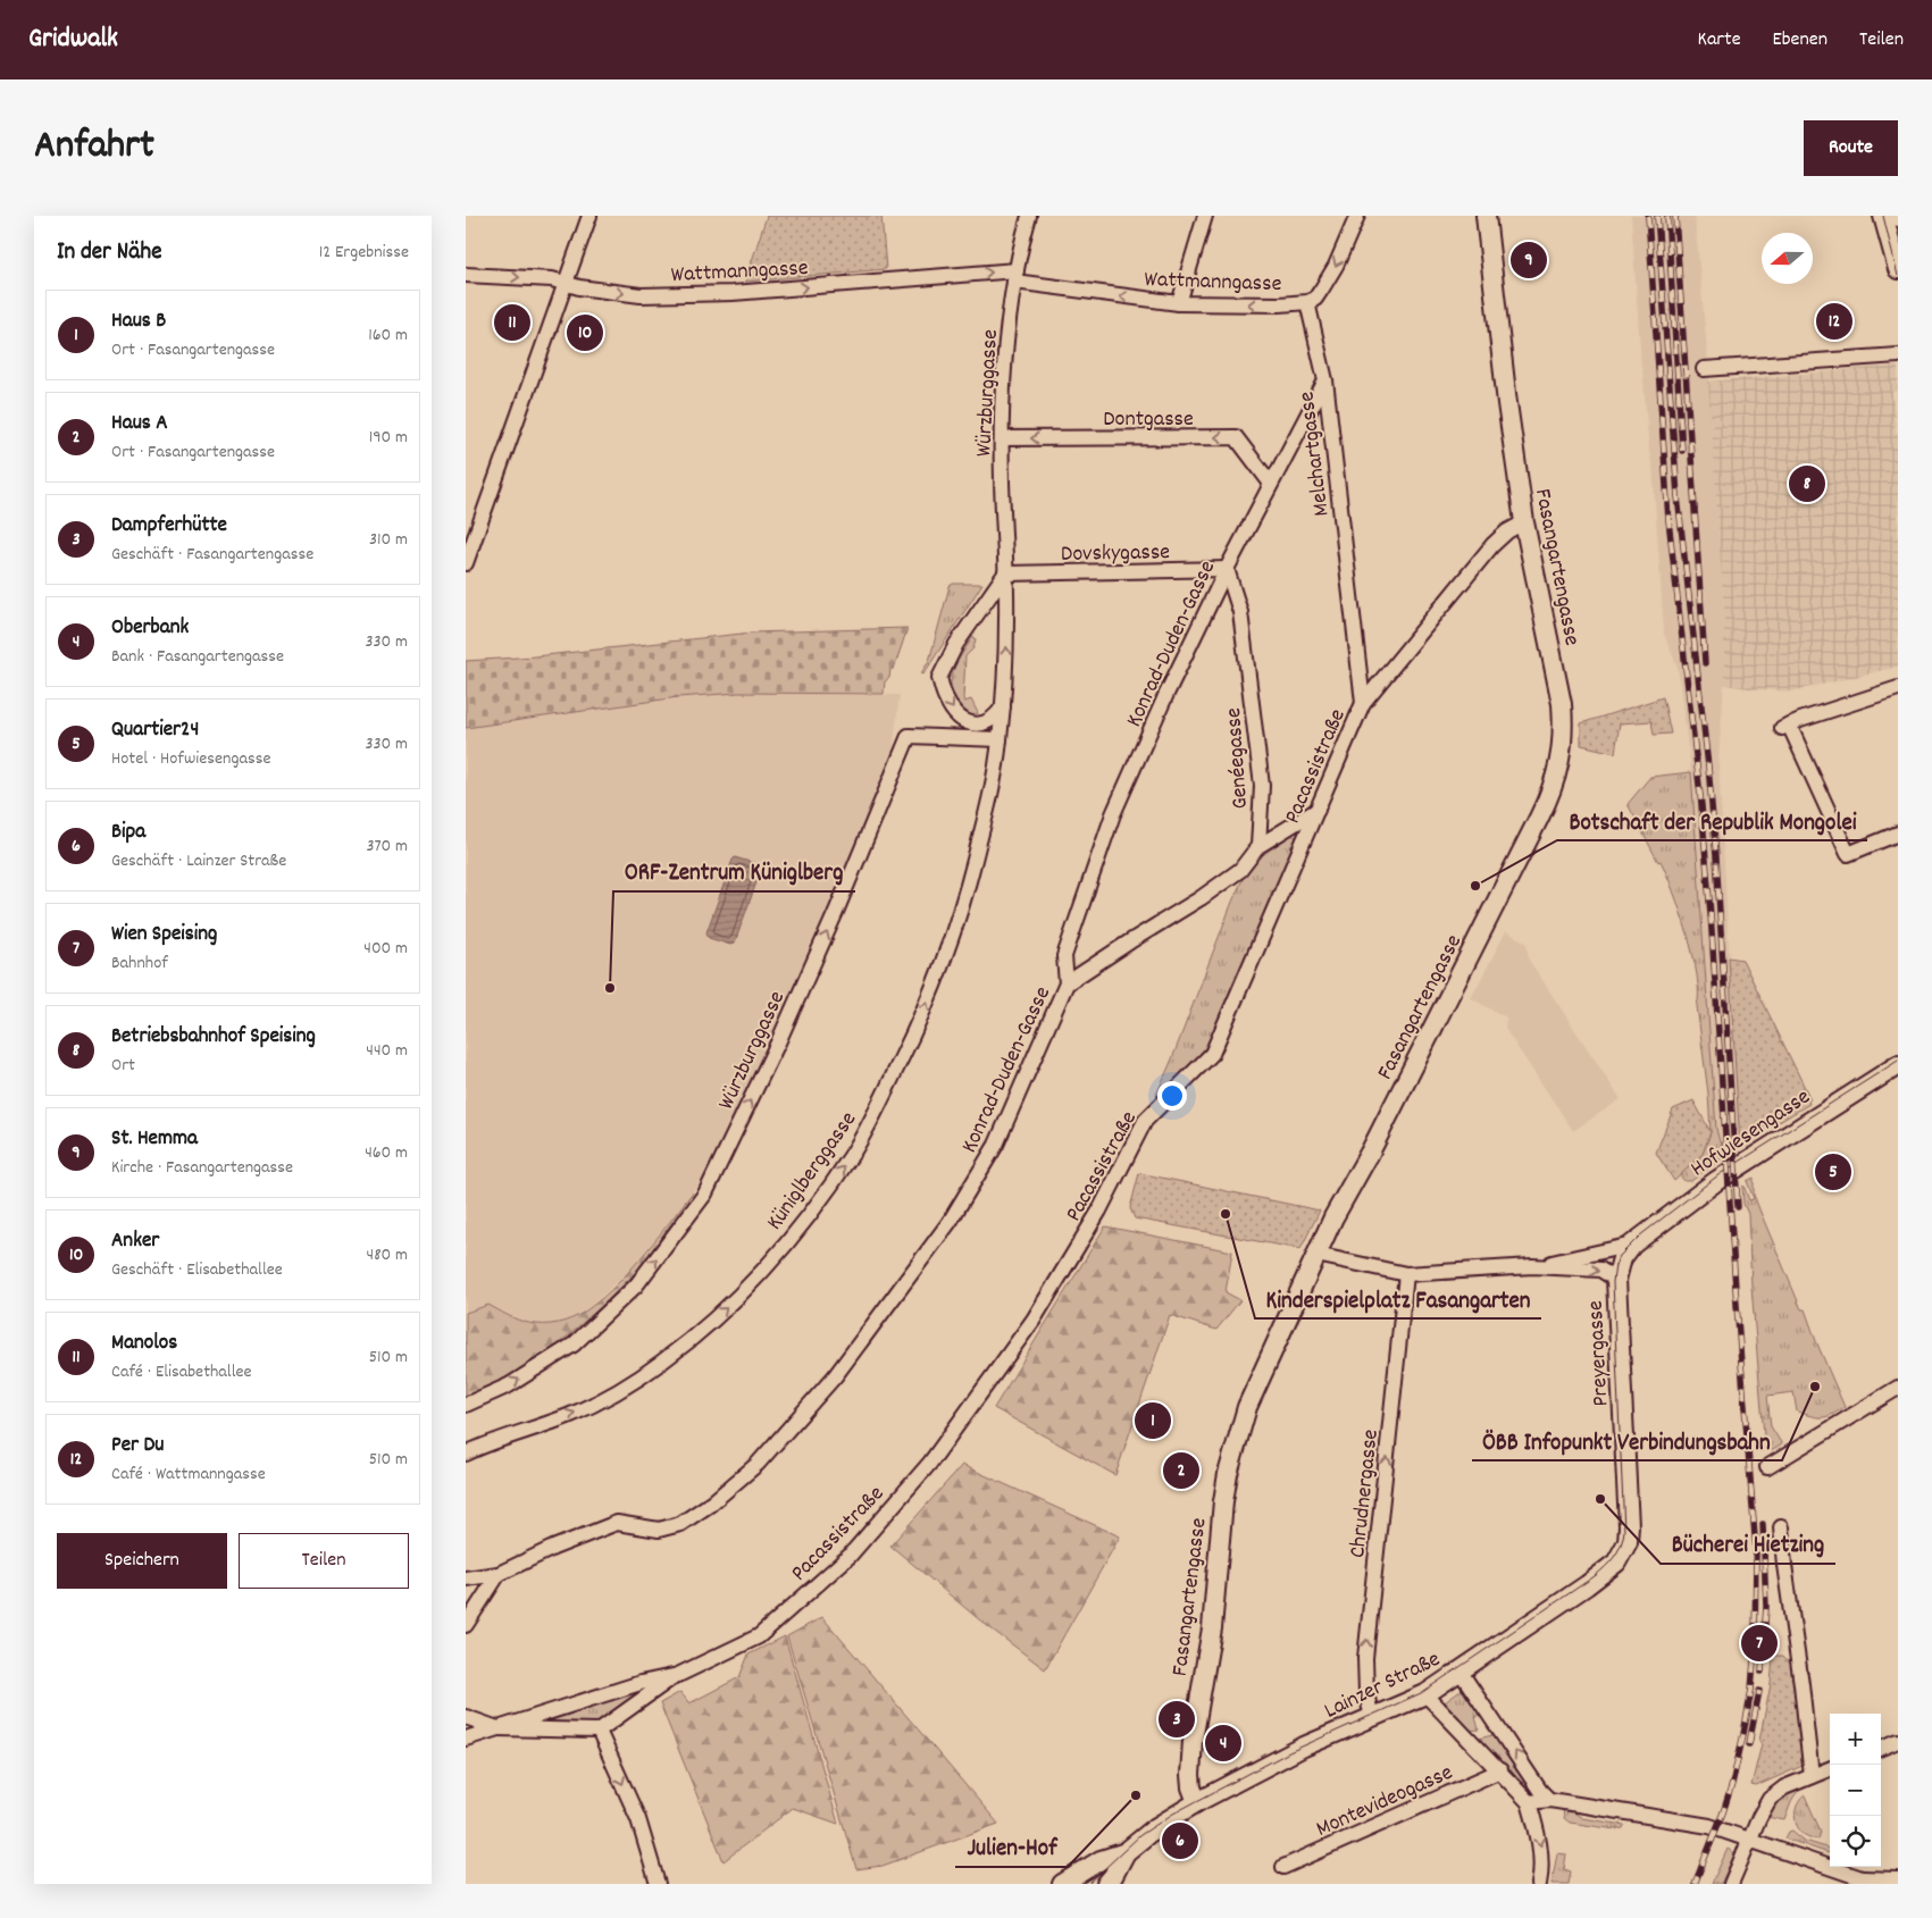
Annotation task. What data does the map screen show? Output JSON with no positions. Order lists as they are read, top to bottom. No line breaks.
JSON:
{"streets":{"main road":["Fasangartengasse","Hofwiesengasse","Preyergasse","Lainzer Straße"],"street":["Wattmanngasse","Würzburggasse","Dontgasse","Melchartgasse","Dovskygasse","Konrad-Duden-Gasse","Genéegasse","Pacassistraße","Küniglberggasse","Chrudnergasse","Montevideogasse"]},"crossings":[["Wattmanngasse","Würzburggasse"],["Wattmanngasse","Melchartgasse"],["Würzburggasse","Dontgasse"],["Würzburggasse","Dovskygasse"],["Würzburggasse","Küniglberggasse"],["Dontgasse","Konrad-Duden-Gasse"],["Melchartgasse","Konrad-Duden-Gasse"],["Melchartgasse","Pacassistraße"],["Dovskygasse","Konrad-Duden-Gasse"],["Dovskygasse","Genéegasse"],["Fasangartengasse","Pacassistraße"],["Fasangartengasse","Hofwiesengasse"],["Fasangartengasse","Lainzer Straße"],["Konrad-Duden-Gasse","Genéegasse"],["Hofwiesengasse","Preyergasse"],["Hofwiesengasse","Chrudnergasse"],["Preyergasse","Lainzer Straße"],["Chrudnergasse","Lainzer Straße"]],"one_way":["Würzburggasse","Dontgasse","Küniglberggasse","Chrudnergasse"],"places":["Botschaft der Republik Mongolei","ORF-Zentrum Küniglberg","Kinderspielplatz Fasangarten","ÖBB Infopunkt Verbindungsbahn","Bücherei Hietzing","Julien-Hof"],"north":"left","page":{"header":"Gridwalk","nav":["Karte","Ebenen","Teilen"],"title":"Anfahrt","buttons":["Route",["Speichern","Teilen"]],"heading":["In der Nähe","12 Ergebnisse"],"pins":["9","12","11","10","8","5","1","2","7","3","4","6"],"list":[{"mark":"1","name":"Haus B","note":"Ort · Fasangartengasse","value":"160 m"},{"mark":"2","name":"Haus A","note":"Ort · Fasangartengasse","value":"190 m"},{"mark":"3","name":"Dampferhütte","note":"Geschäft · Fasangartengasse","value":"310 m"},{"mark":"4","name":"Oberbank","note":"Bank · Fasangartengasse","value":"330 m"},{"mark":"5","name":"Quartier24","note":"Hotel · Hofwiesengasse","value":"330 m"},{"mark":"6","name":"Bipa","note":"Geschäft · Lainzer Straße","value":"370 m"},{"mark":"7","name":"Wien Speising","note":"Bahnhof","value":"400 m"},{"mark":"8","name":"Betriebsbahnhof Speising","note":"Ort","value":"440 m"},{"mark":"9","name":"St. Hemma","note":"Kirche · Fasangartengasse","value":"460 m"},{"mark":"10","name":"Anker","note":"Geschäft · Elisabethallee","value":"480 m"},{"mark":"11","name":"Manolos","note":"Café · Elisabethallee","value":"510 m"},{"mark":"12","name":"Per Du","note":"Café · Wattmanngasse","value":"510 m"}],"map_buttons":["+","−"]}}
